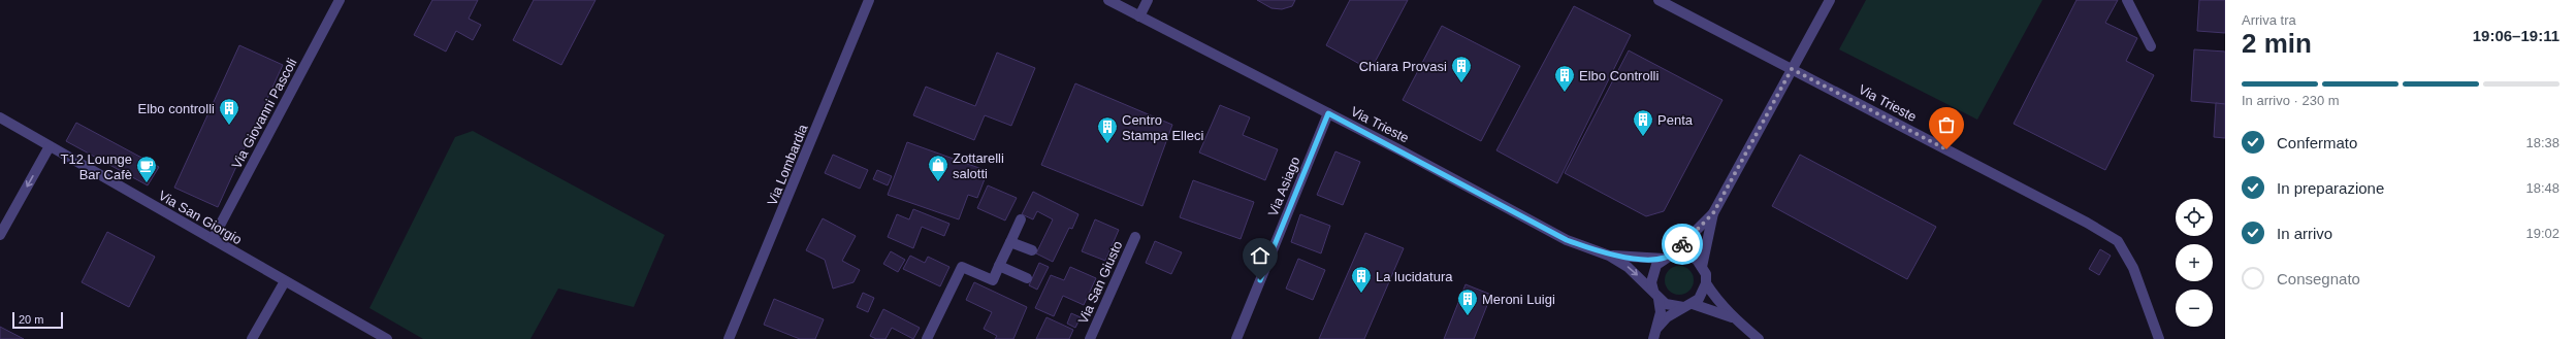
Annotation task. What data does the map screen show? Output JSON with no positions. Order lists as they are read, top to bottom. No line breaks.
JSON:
{"streets":{"street":["Via Trieste","Via Giovanni Pascoli","Via Lombardia","Via Asiago","Via San Giorgio","Via San Giusto"]},"crossings":[["Via Trieste","Via Asiago"],["Via Giovanni Pascoli","Via San Giorgio"]],"places":{"building":["Chiara Provasi","Elbo Controlli","Elbo controlli","Penta","Centro Stampa Elleci","La lucidatura","Meroni Luigi"],"shop":["Zottarelli salotti"],"cafe":["T12 Lounge Bar Cafè"]},"scale_bar":"20 m","page":{"heading":["2 min","Arriva tra","19:06–19:11"],"bar":"In arrivo · 230 m","list":[["Confermato","18:38"],["In preparazione","18:48"],["In arrivo","19:02"],"Consegnato"],"map_buttons":["+","−"],"scale":"20 m"}}
